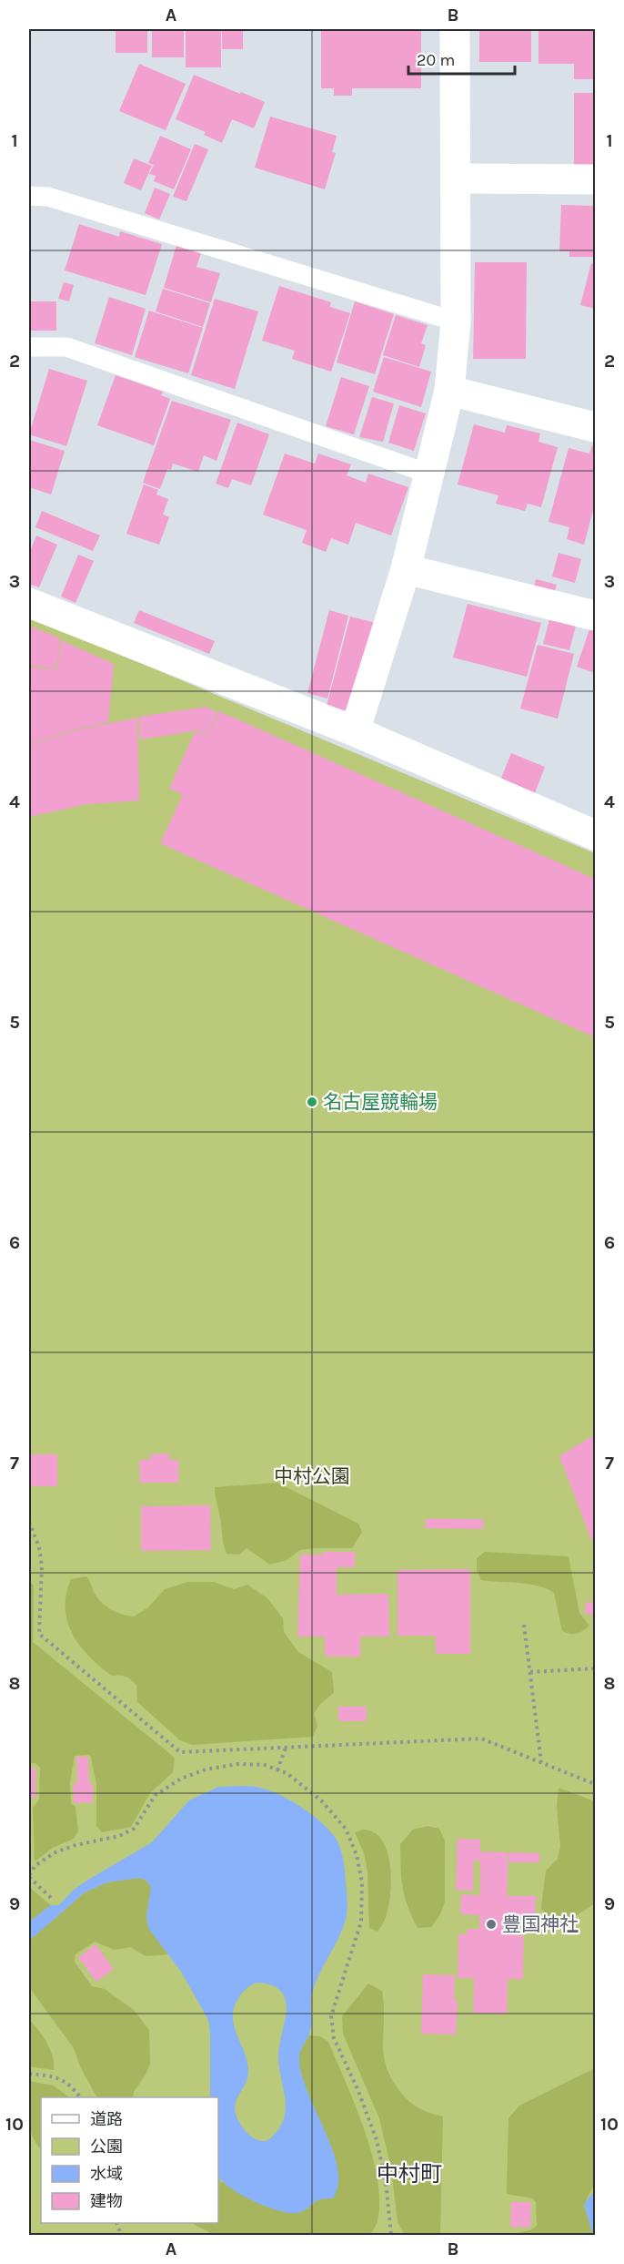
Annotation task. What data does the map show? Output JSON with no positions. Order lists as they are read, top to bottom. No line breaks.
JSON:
{"districts":["中村町"],"parks":["中村公園"],"places":["名古屋競輪場","豊国神社"],"legend":["道路","公園","水域","建物"],"scale_bar":"20 m","grid":{"columns":["A","B"],"rows":["1","2","3","4","5","6","7","8","9","10"]}}
